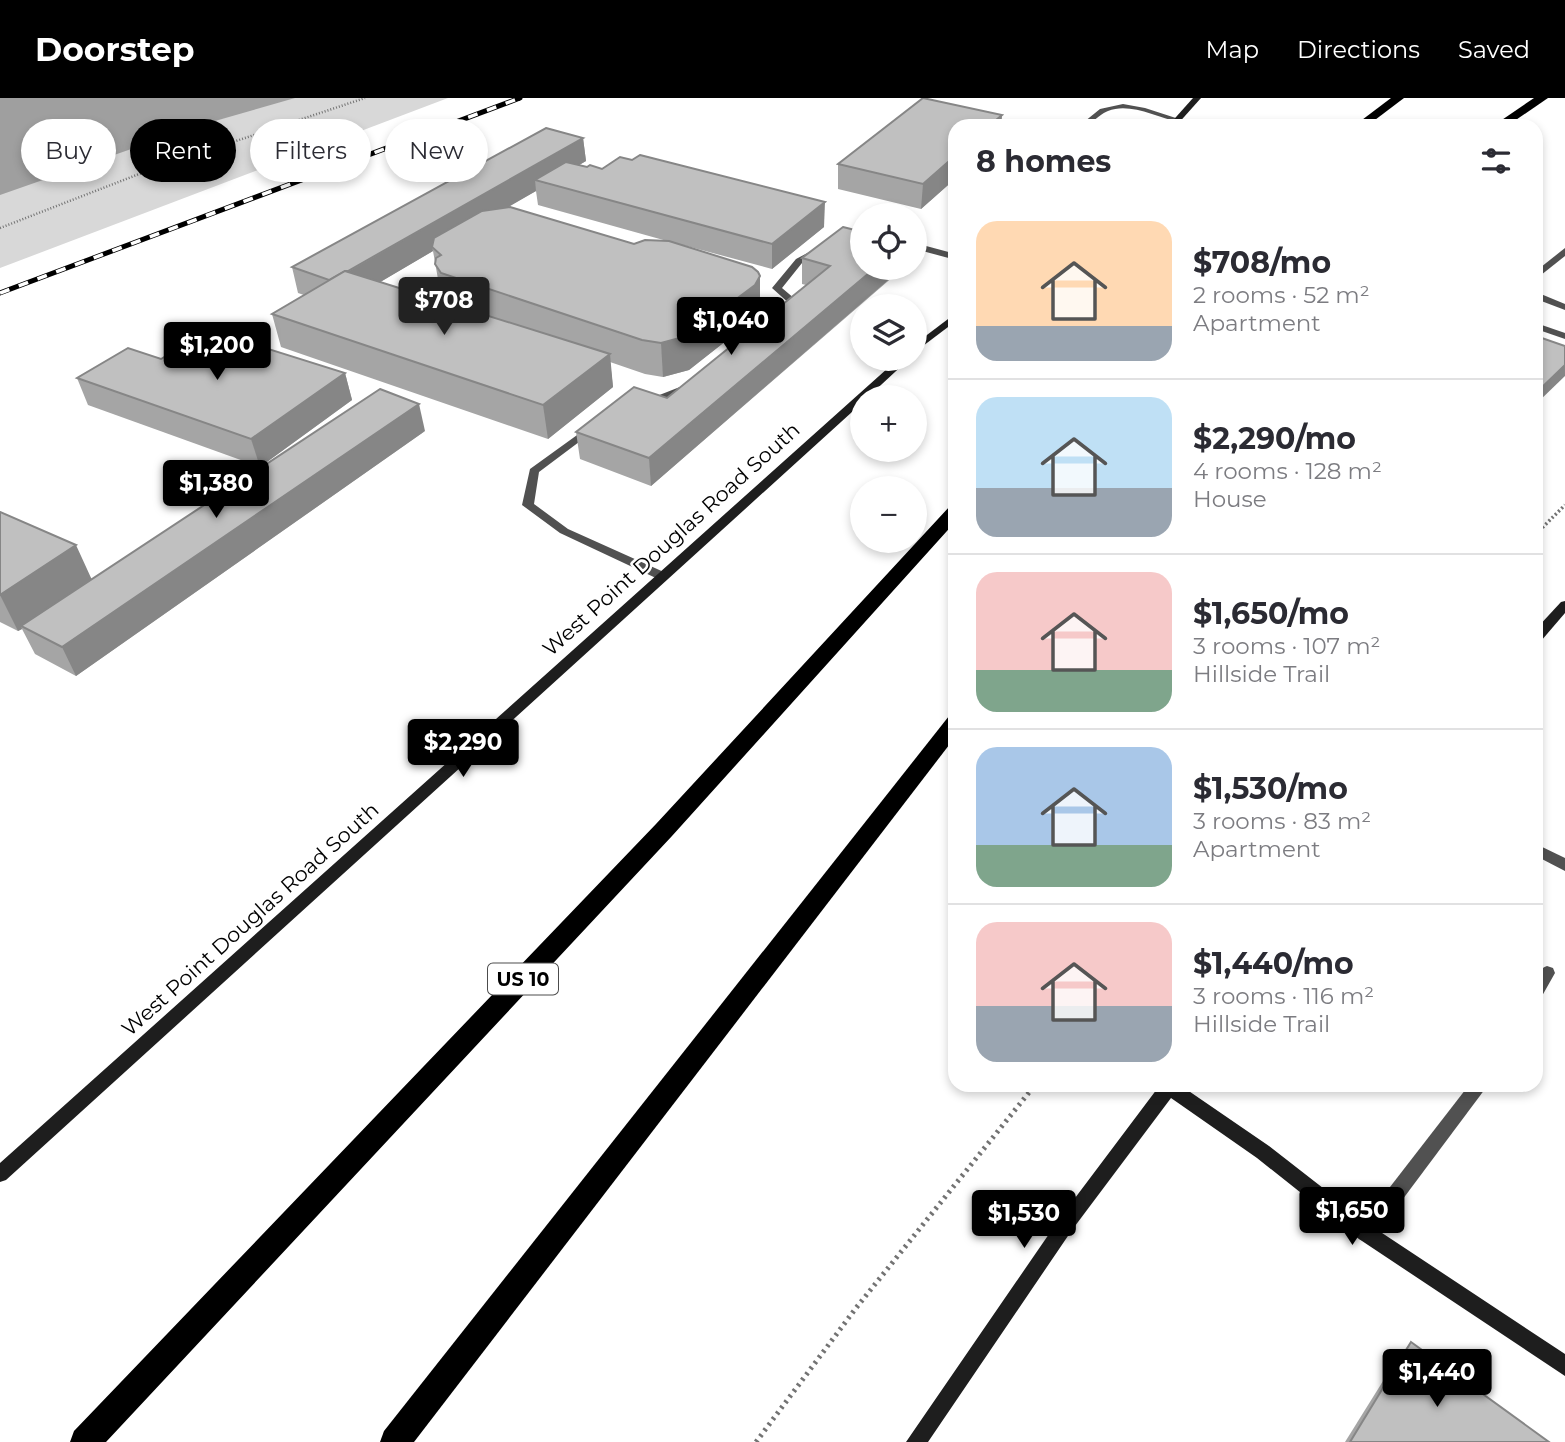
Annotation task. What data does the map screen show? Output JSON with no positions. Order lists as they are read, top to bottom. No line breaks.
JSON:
{"streets":{"highway":["US 10"],"street":["West Point Douglas Road South"]},"page":{"header":"Doorstep","nav":["Map","Directions","Saved"],"chip":["Buy","Rent","Filters","New"],"heading":"8 homes","map_buttons":["+","−"],"list":[{"name":"$708/mo","note":"2 rooms · 52 m² · Apartment"},{"name":"$2,290/mo","note":"4 rooms · 128 m² · House"},{"name":"$1,650/mo","note":"3 rooms · 107 m² · Hillside Trail"},{"name":"$1,530/mo","note":"3 rooms · 83 m² · Apartment"},{"name":"$1,440/mo","note":"3 rooms · 116 m² · Hillside Trail"}],"price":["$708","$1,040","$1,200","$1,380","$2,290","$1,650","$1,530","$1,440"]}}
